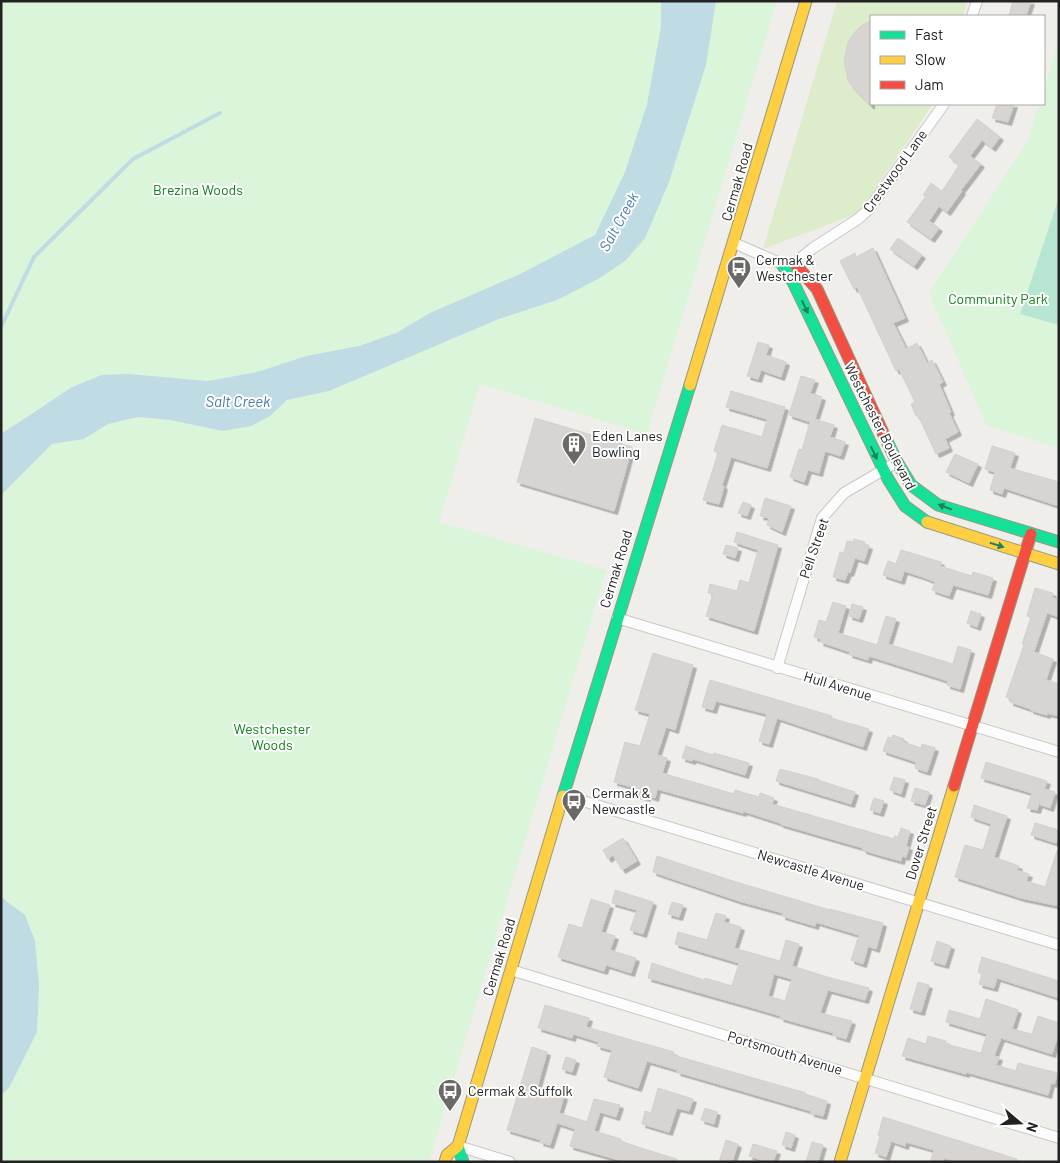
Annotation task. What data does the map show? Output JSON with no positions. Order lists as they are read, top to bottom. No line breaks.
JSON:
{"streets":{"street":["Crestwood Lane","Cermak Road","Westchester Boulevard","Pell Street","Hull Avenue","Dover Street","Newcastle Avenue","Portsmouth Avenue"]},"crossings":[["Crestwood Lane","Westchester Boulevard"],["Cermak Road","Hull Avenue"],["Cermak Road","Newcastle Avenue"],["Cermak Road","Portsmouth Avenue"],["Westchester Boulevard","Pell Street"],["Westchester Boulevard","Dover Street"],["Pell Street","Hull Avenue"],["Hull Avenue","Dover Street"],["Dover Street","Newcastle Avenue"],["Dover Street","Portsmouth Avenue"]],"water":["Salt Creek"],"parks":["Brezina Woods","Community Park","Westchester Woods"],"places":{"bus stop":["Cermak & Westchester","Cermak & Newcastle","Cermak & Suffolk"],"building":["Eden Lanes Bowling"]},"legend":["Fast","Slow","Jam"],"north":"right"}
